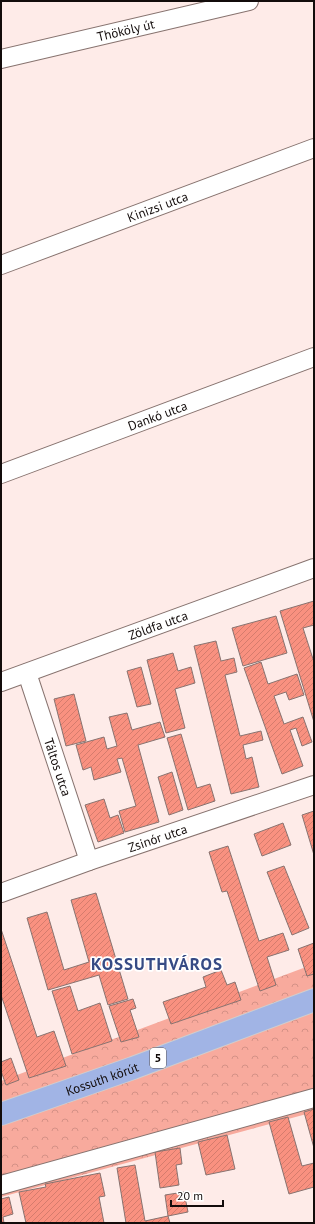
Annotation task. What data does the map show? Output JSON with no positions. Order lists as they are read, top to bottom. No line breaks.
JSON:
{"streets":{"main road":["5","Kossuth körút"],"street":["Thököly út","Kinizsi utca","Dankó utca","Zöldfa utca","Táltos utca","Zsinór utca"]},"crossings":[["Zöldfa utca","Táltos utca"],["Táltos utca","Zsinór utca"]],"districts":["KOSSUTHVÁROS"],"scale_bar":"20 m"}
